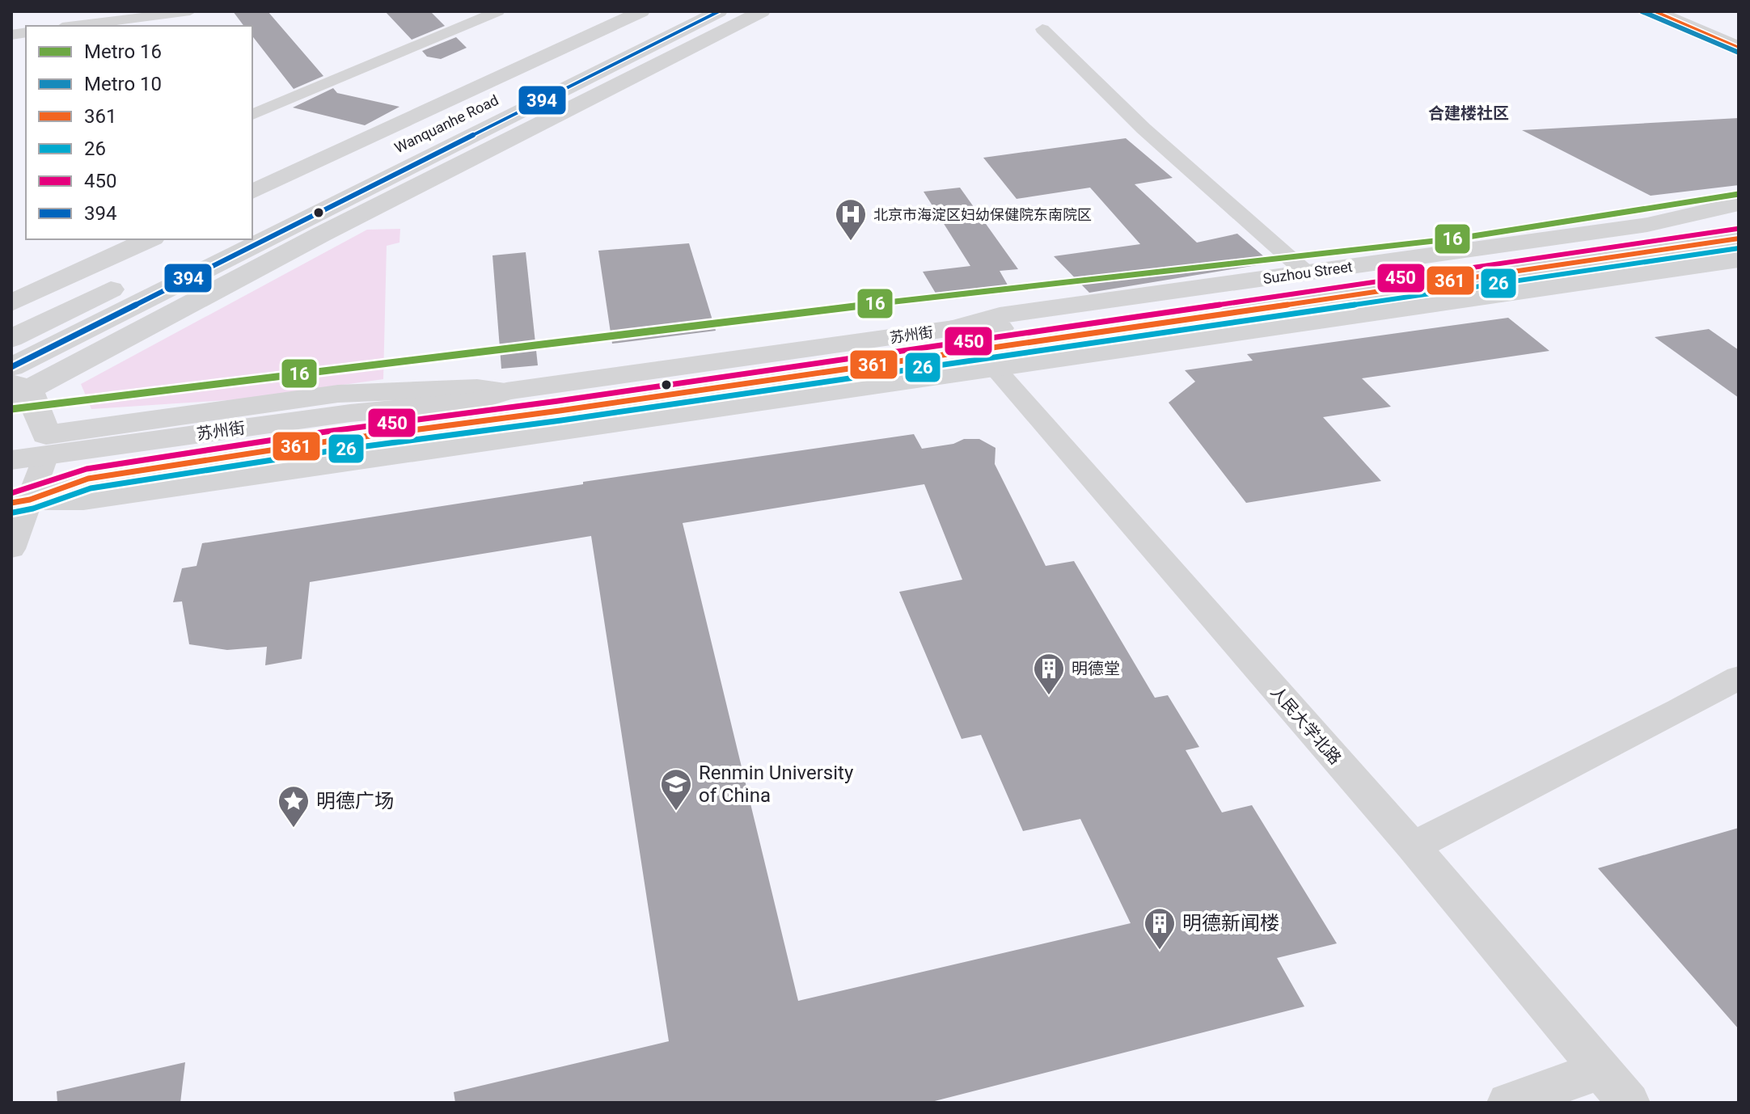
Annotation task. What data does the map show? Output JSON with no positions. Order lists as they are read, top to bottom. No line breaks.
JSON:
{"streets":{"main road":["Wanquanhe Road","Suzhou Street","苏州街"],"street":["人民大学北路"]},"crossings":[["Suzhou Street","苏州街"]],"districts":["合建楼社区"],"places":{"hospital":["北京市海淀区妇幼保健院东南院区"],"building":["明德堂","明德新闻楼"],"school or university":["Renmin University of China"],"place":["明德广场"]},"lines":["metro line 10","transit line 361","transit line 394","metro line 16","transit line 450","transit line 26"],"legend":["Metro 16","Metro 10","361","26","450","394"]}
